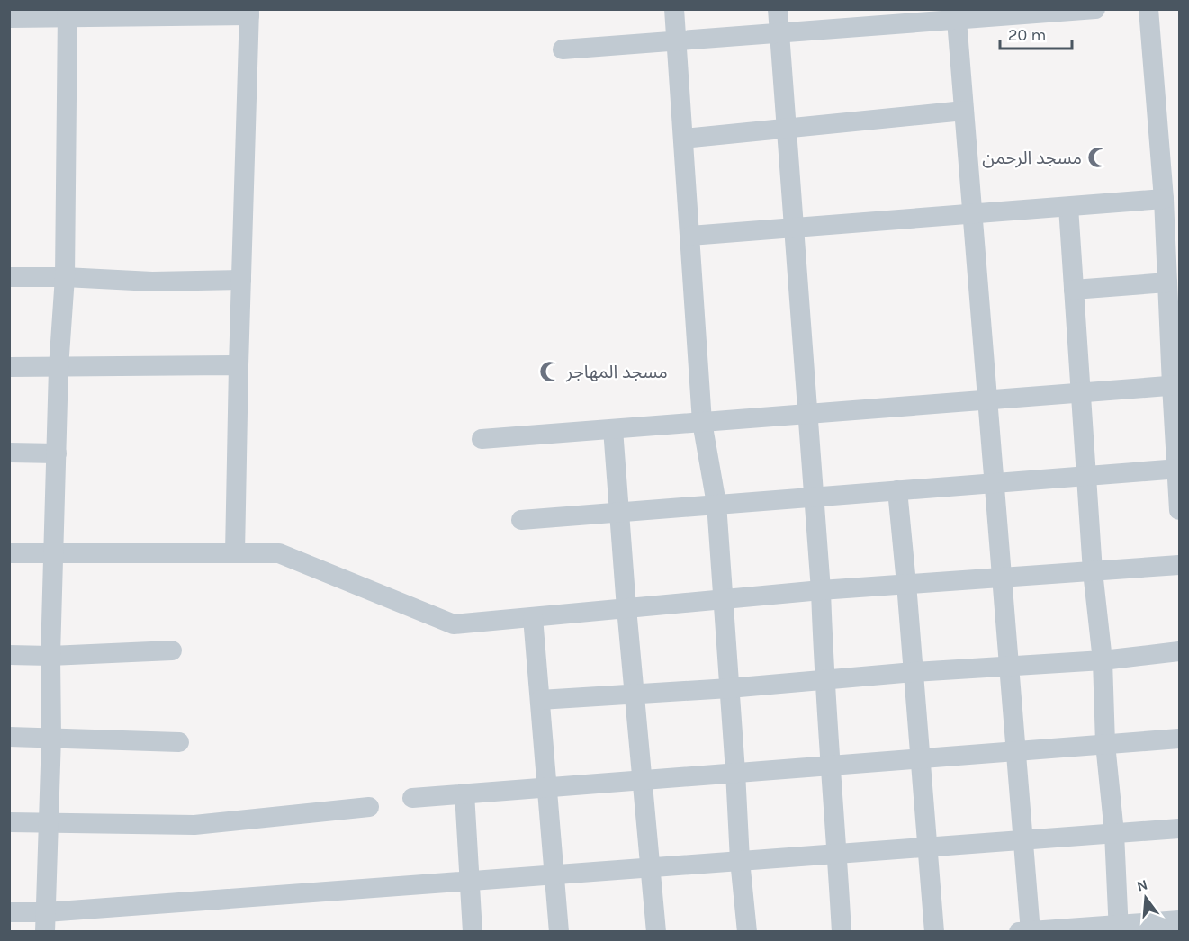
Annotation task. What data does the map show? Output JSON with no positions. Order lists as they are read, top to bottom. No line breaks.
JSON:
{"places":{"mosque":["مسجد الرحمن","مسجد المهاجر"]},"scale_bar":"20 m","north":"top"}
